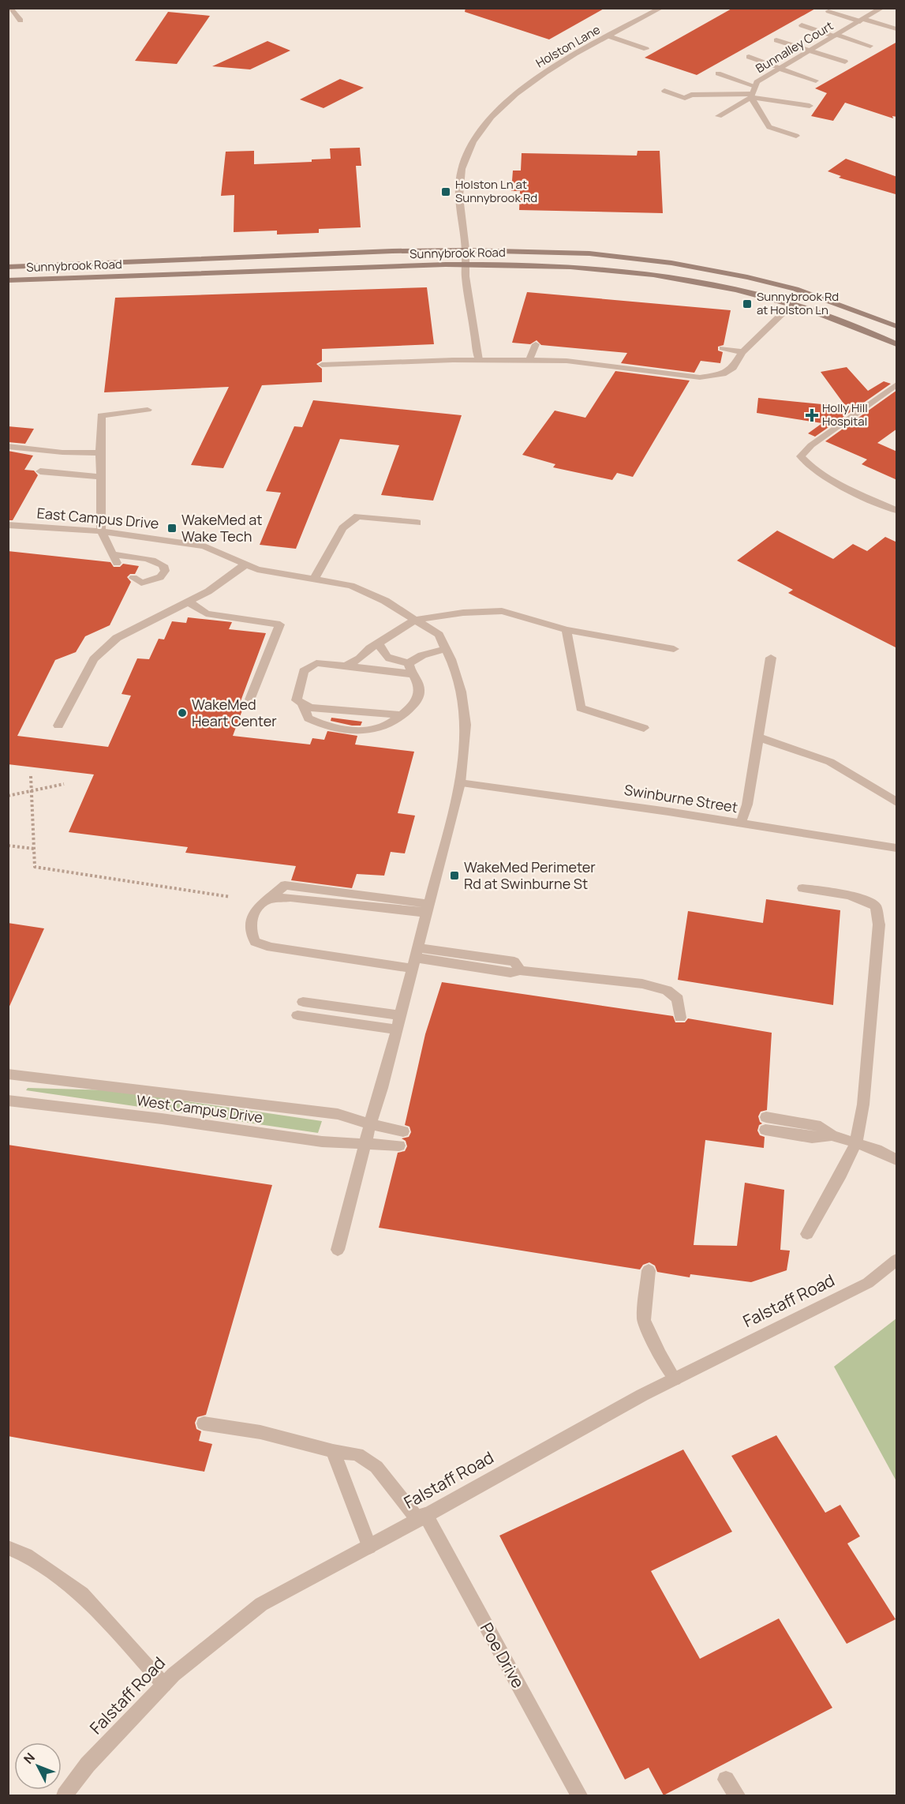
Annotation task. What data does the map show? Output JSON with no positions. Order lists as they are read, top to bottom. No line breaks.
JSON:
{"streets":{"main road":["Sunnybrook Road"],"street":["Holston Lane","Bunnalley Court","East Campus Drive","Swinburne Street","West Campus Drive","Falstaff Road","Poe Drive"]},"crossings":[["Holston Lane","Sunnybrook Road"],["East Campus Drive","Swinburne Street"],["Falstaff Road","Poe Drive"]],"places":{"transit":["Holston Ln at Sunnybrook Rd","Sunnybrook Rd at Holston Ln","WakeMed at Wake Tech","WakeMed Perimeter Rd at Swinburne St"],"health":["Holly Hill Hospital"],"other":["WakeMed Heart Center"]},"north":"top left"}
